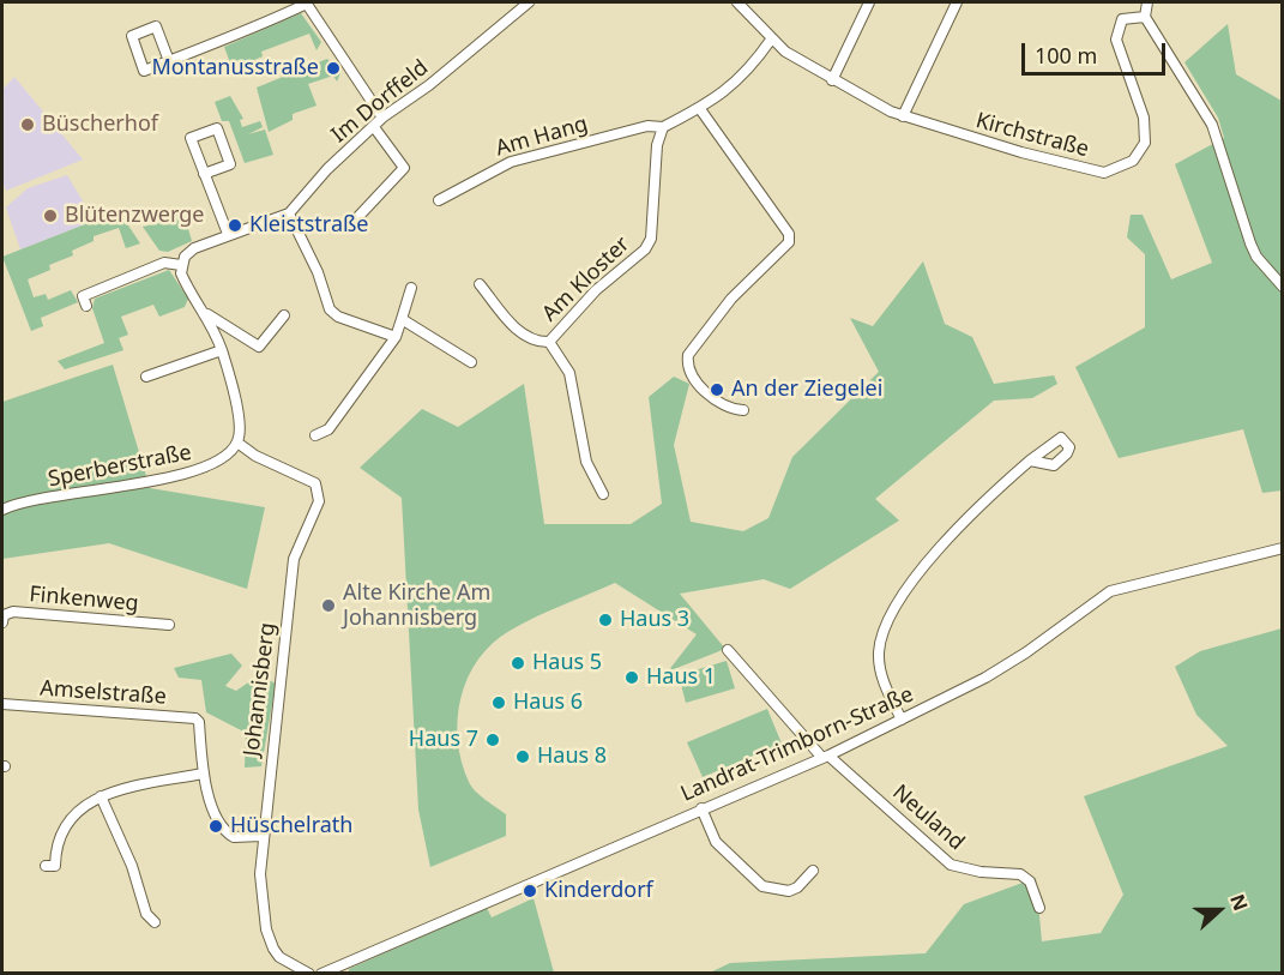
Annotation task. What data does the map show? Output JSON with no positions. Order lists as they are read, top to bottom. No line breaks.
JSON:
{"streets":{"street":["Im Dorffeld","Kirchstraße","Am Hang","Am Kloster","Sperberstraße","Finkenweg","Johannisberg","Amselstraße","Landrat-Trimborn-Straße","Neuland"]},"crossings":[["Am Hang","Am Kloster"],["Sperberstraße","Johannisberg"],["Landrat-Trimborn-Straße","Neuland"]],"places":["Montanusstraße","Büscherhof","Blütenzwerge","Kleiststraße","An der Ziegelei","Alte Kirche Am Johannisberg","Haus 3","Haus 5","Haus 1","Haus 6","Haus 7","Haus 8","Hüschelrath","Kinderdorf"],"scale_bar":"100 m","north":"right"}
